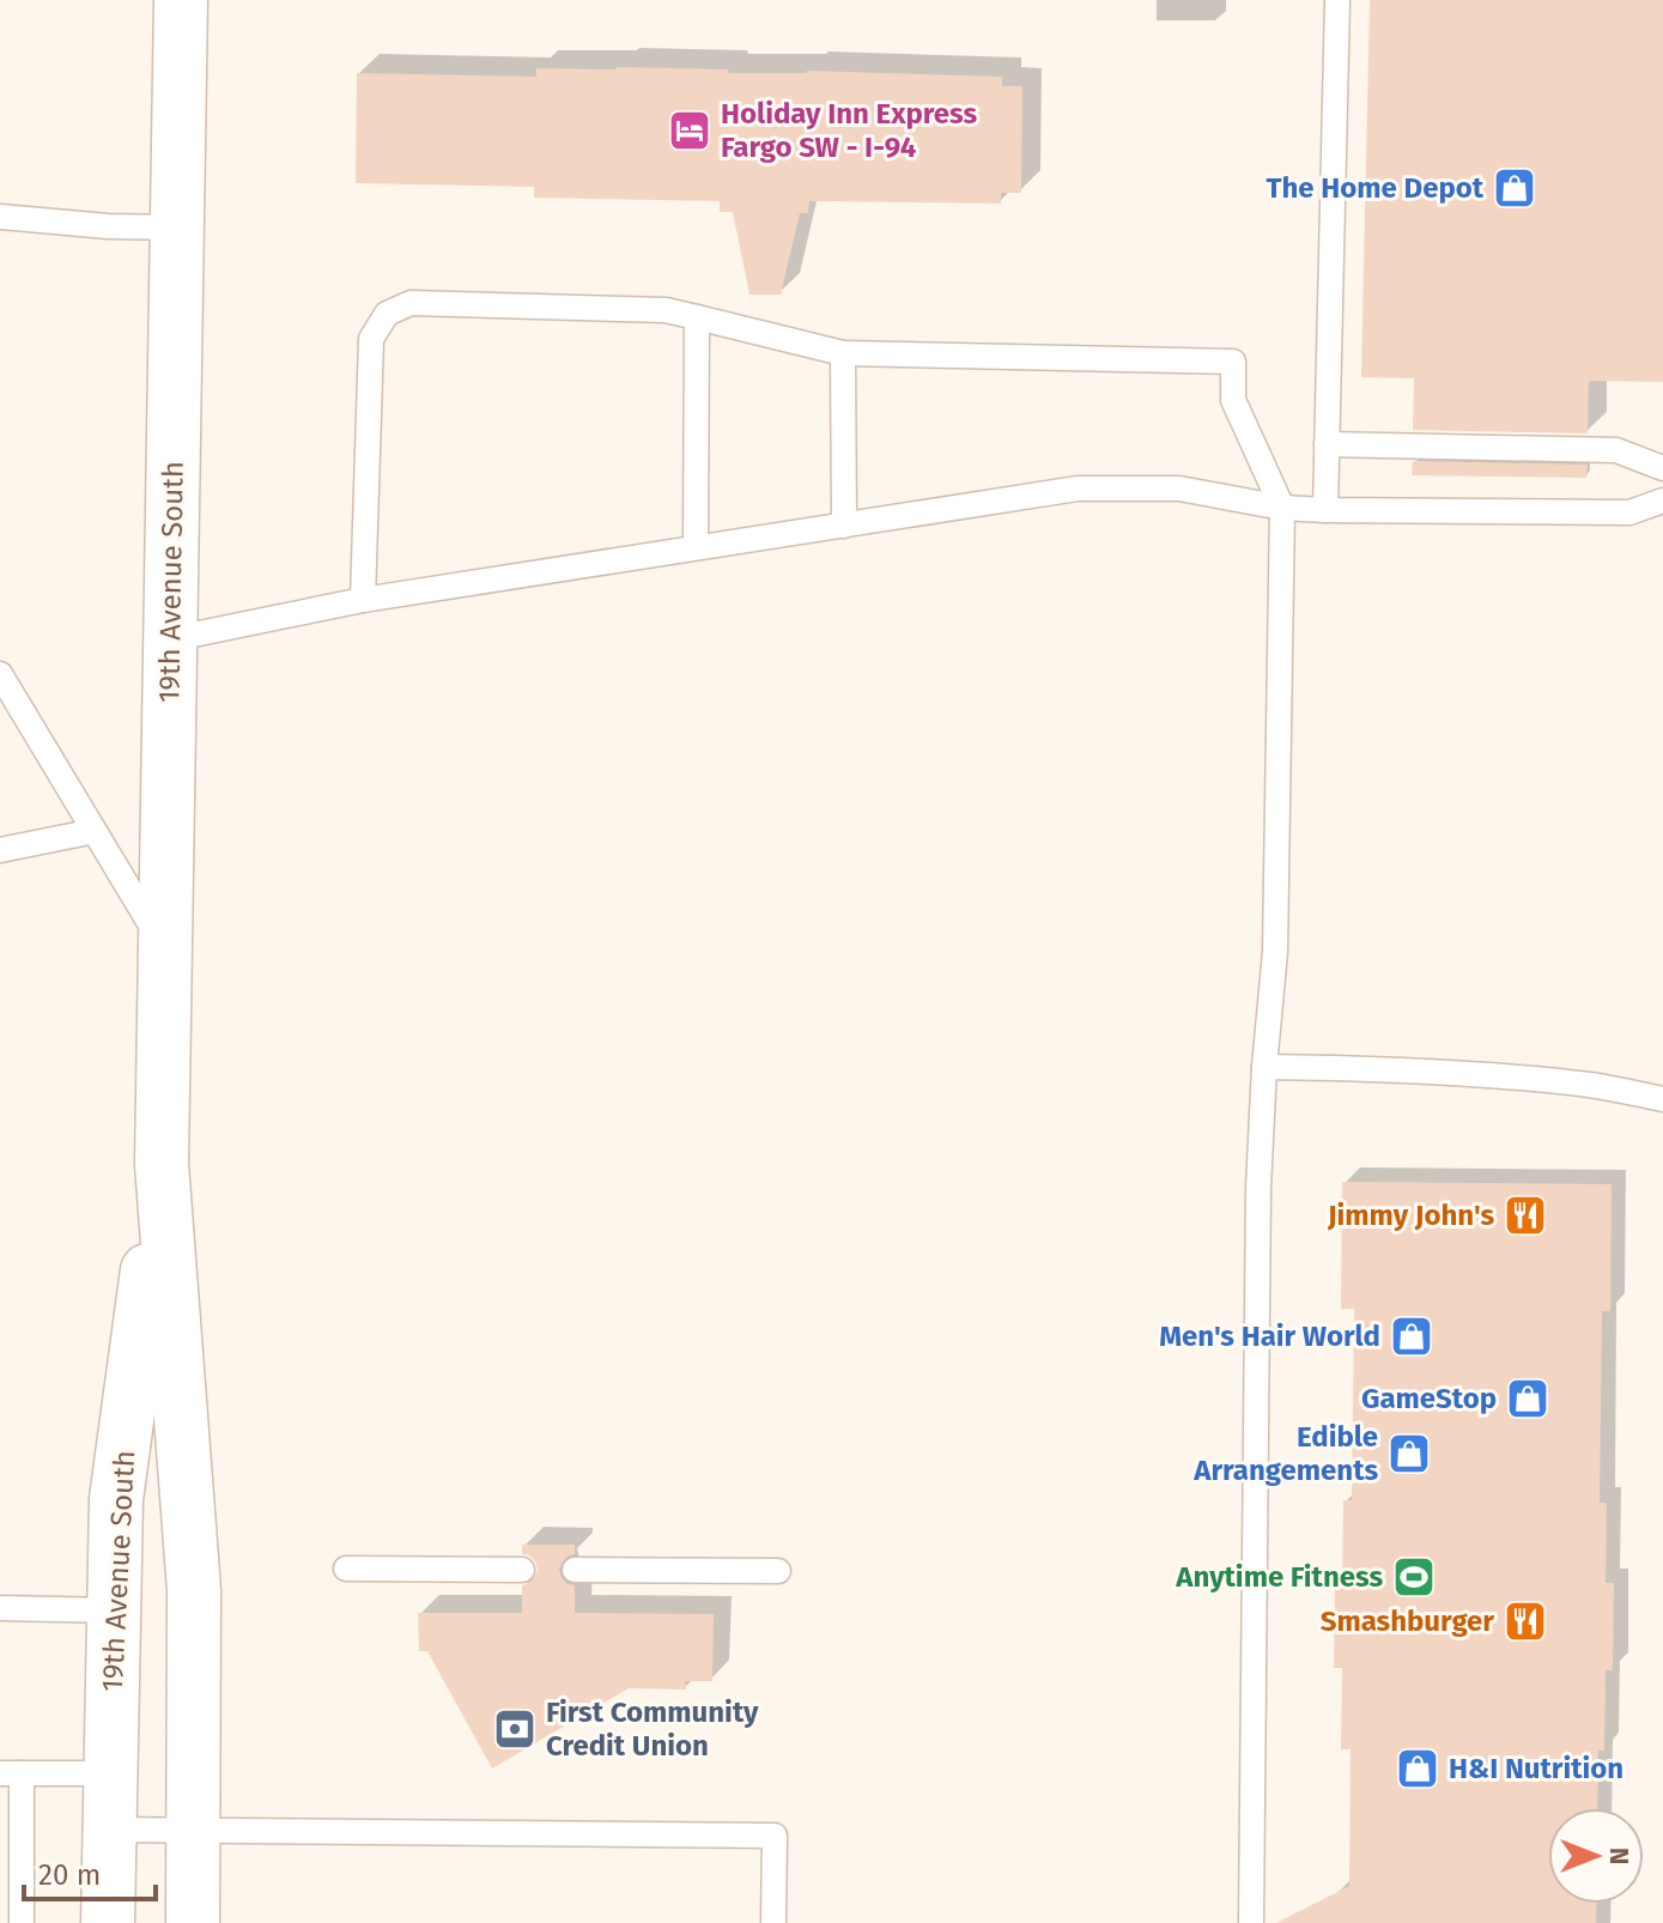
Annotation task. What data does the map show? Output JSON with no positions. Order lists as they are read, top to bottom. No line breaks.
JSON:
{"streets":{"street":["19th Avenue South"]},"places":{"hotel":["Holiday Inn Express Fargo SW - I-94"],"shop":["The Home Depot","Men's Hair World","GameStop","Edible Arrangements","H&I Nutrition"],"restaurant":["Jimmy John's","Smashburger"],"sports":["Anytime Fitness"],"bank":["First Community Credit Union"]},"scale_bar":"20 m","north":"right"}
